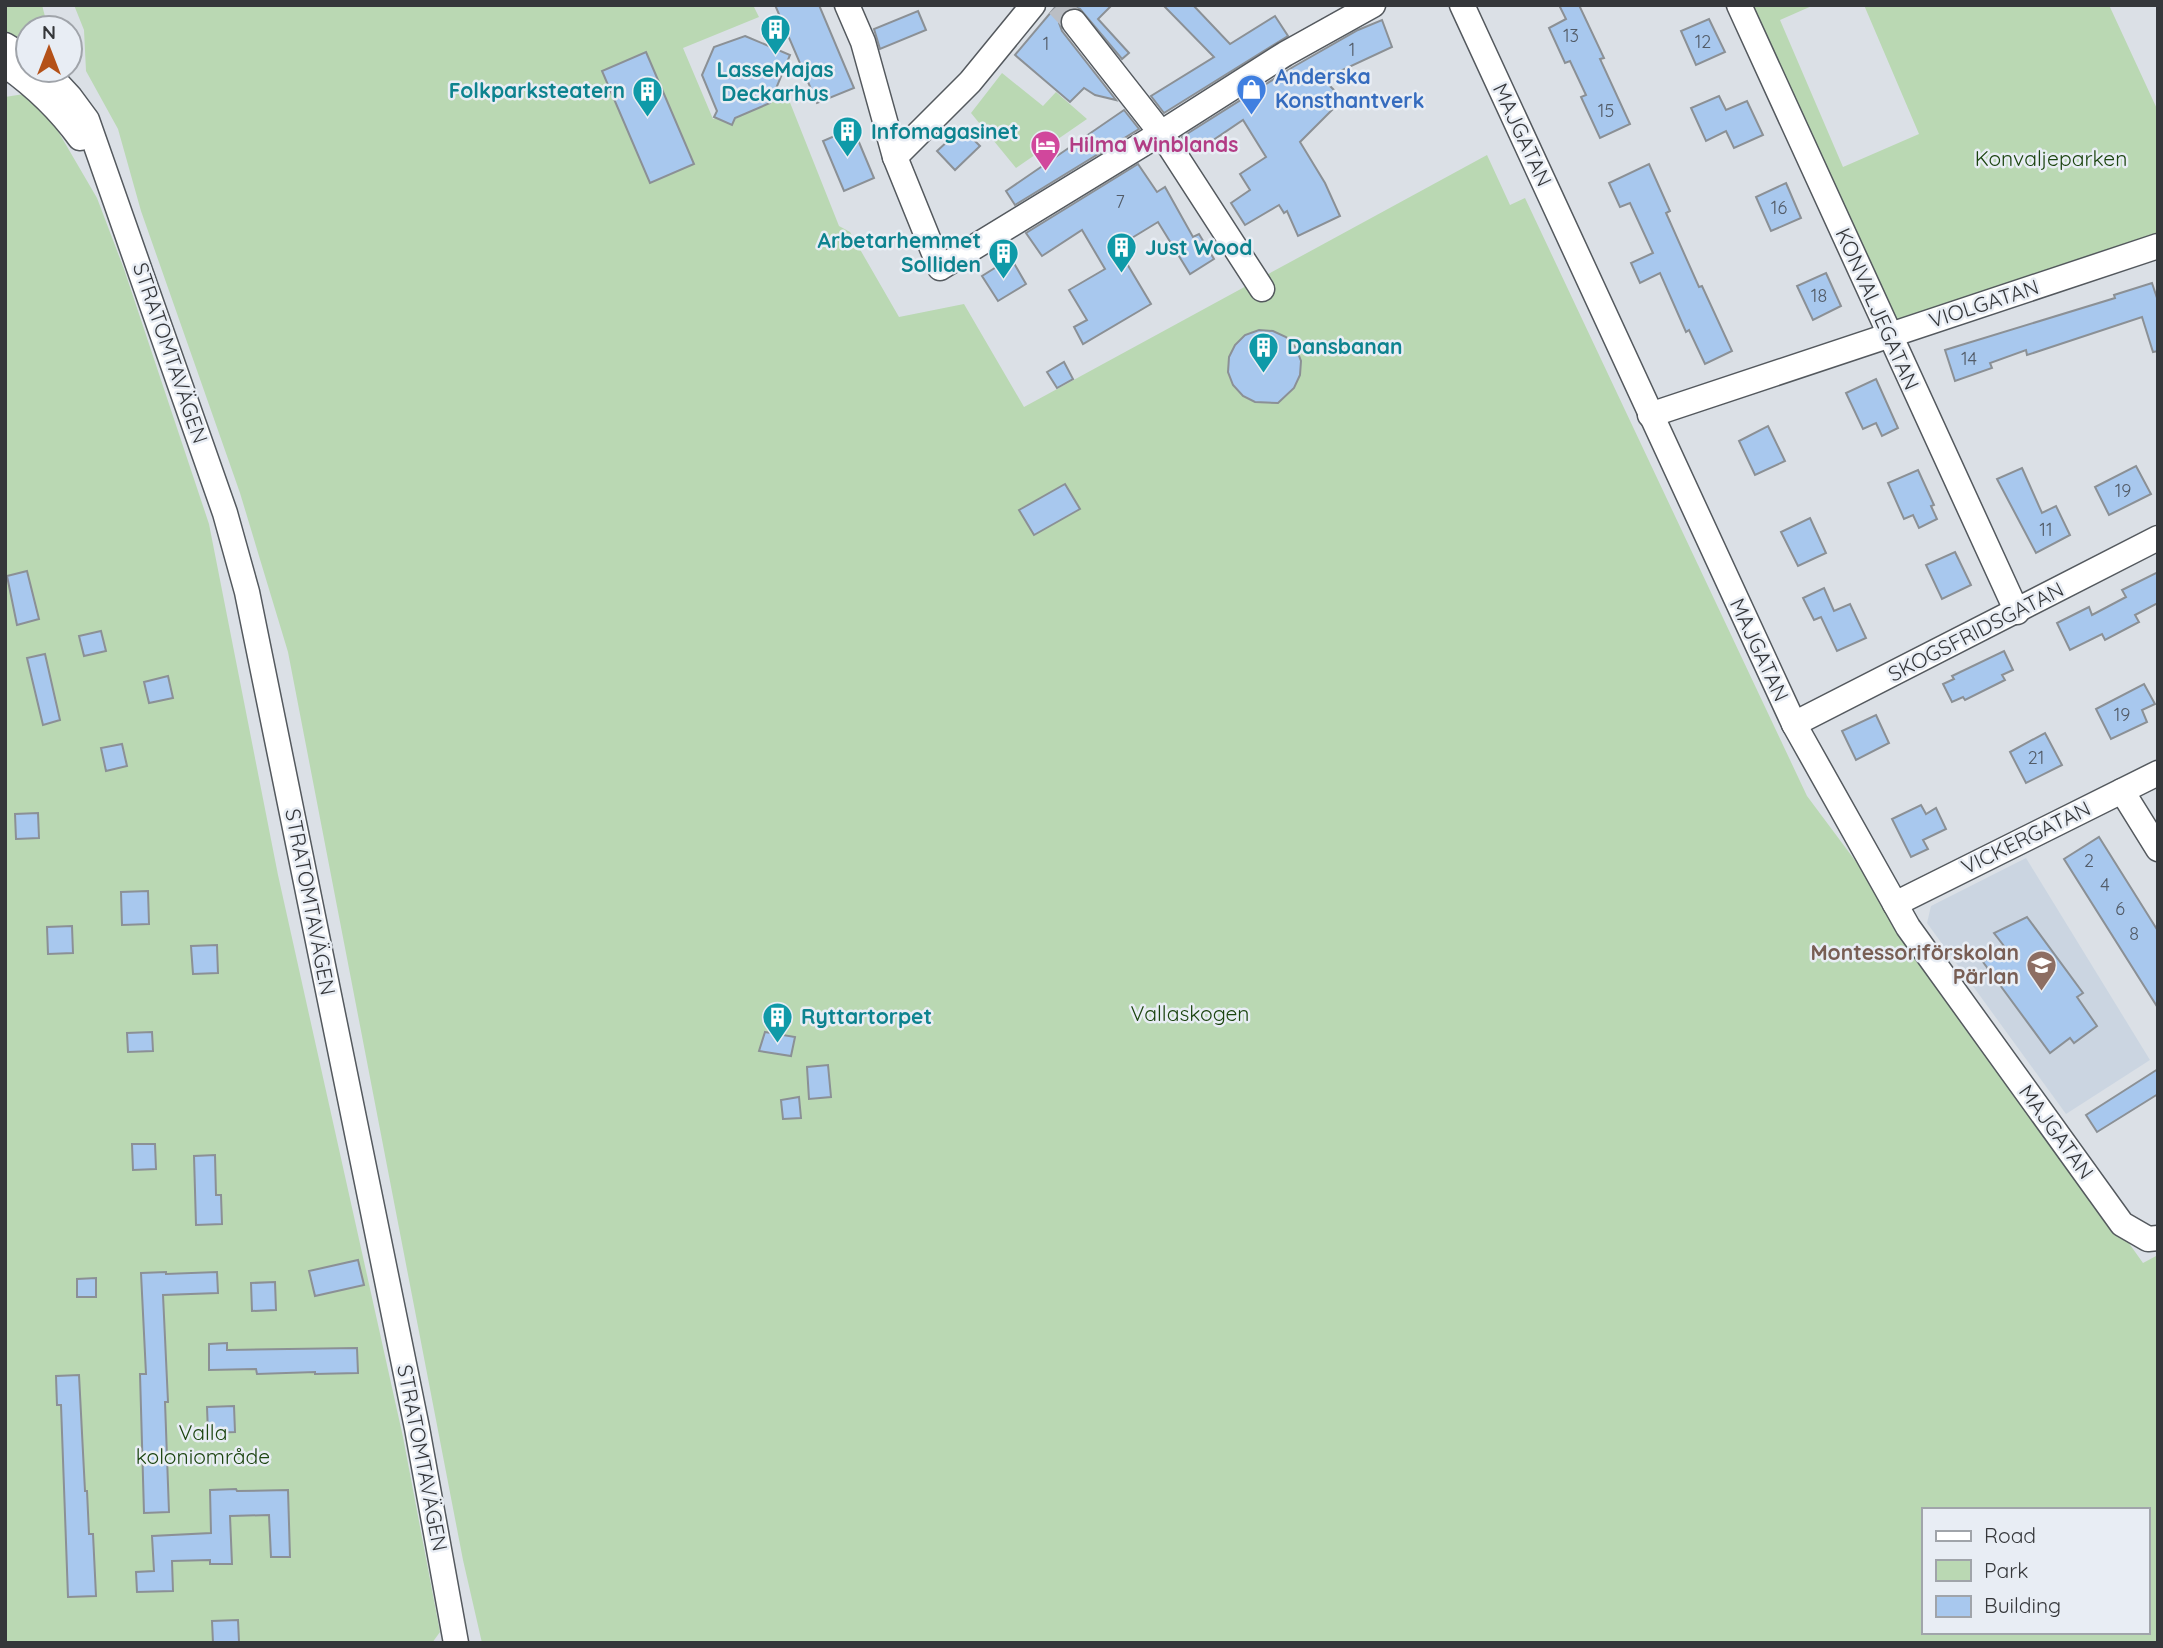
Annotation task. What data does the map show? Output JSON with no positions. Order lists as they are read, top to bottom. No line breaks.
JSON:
{"streets":{"street":["MAJGATAN","VIOLGATAN","KONVALJEGATAN","STRATOMTAVÄGEN","SKOGSFRIDSGATAN","VICKERGATAN"]},"crossings":[["MAJGATAN","VIOLGATAN"],["MAJGATAN","SKOGSFRIDSGATAN"],["MAJGATAN","VICKERGATAN"],["VIOLGATAN","KONVALJEGATAN"],["KONVALJEGATAN","SKOGSFRIDSGATAN"]],"parks":["Konvaljeparken","Vallaskogen","Valla koloniområde"],"places":{"building":["LasseMajas Deckarhus","Folkparksteatern","Infomagasinet","Just Wood","Arbetarhemmet Solliden","Dansbanan","Ryttartorpet"],"shop":["Anderska Konsthantverk"],"hotel":["Hilma Winblands"],"school or university":["Montessoriförskolan Pärlan"]},"house_numbers":["13","12","1","1","15","7","16","18","14","19","11","19","21","2","4","6","8"],"legend":["Road","Park","Building"],"north":"top"}
